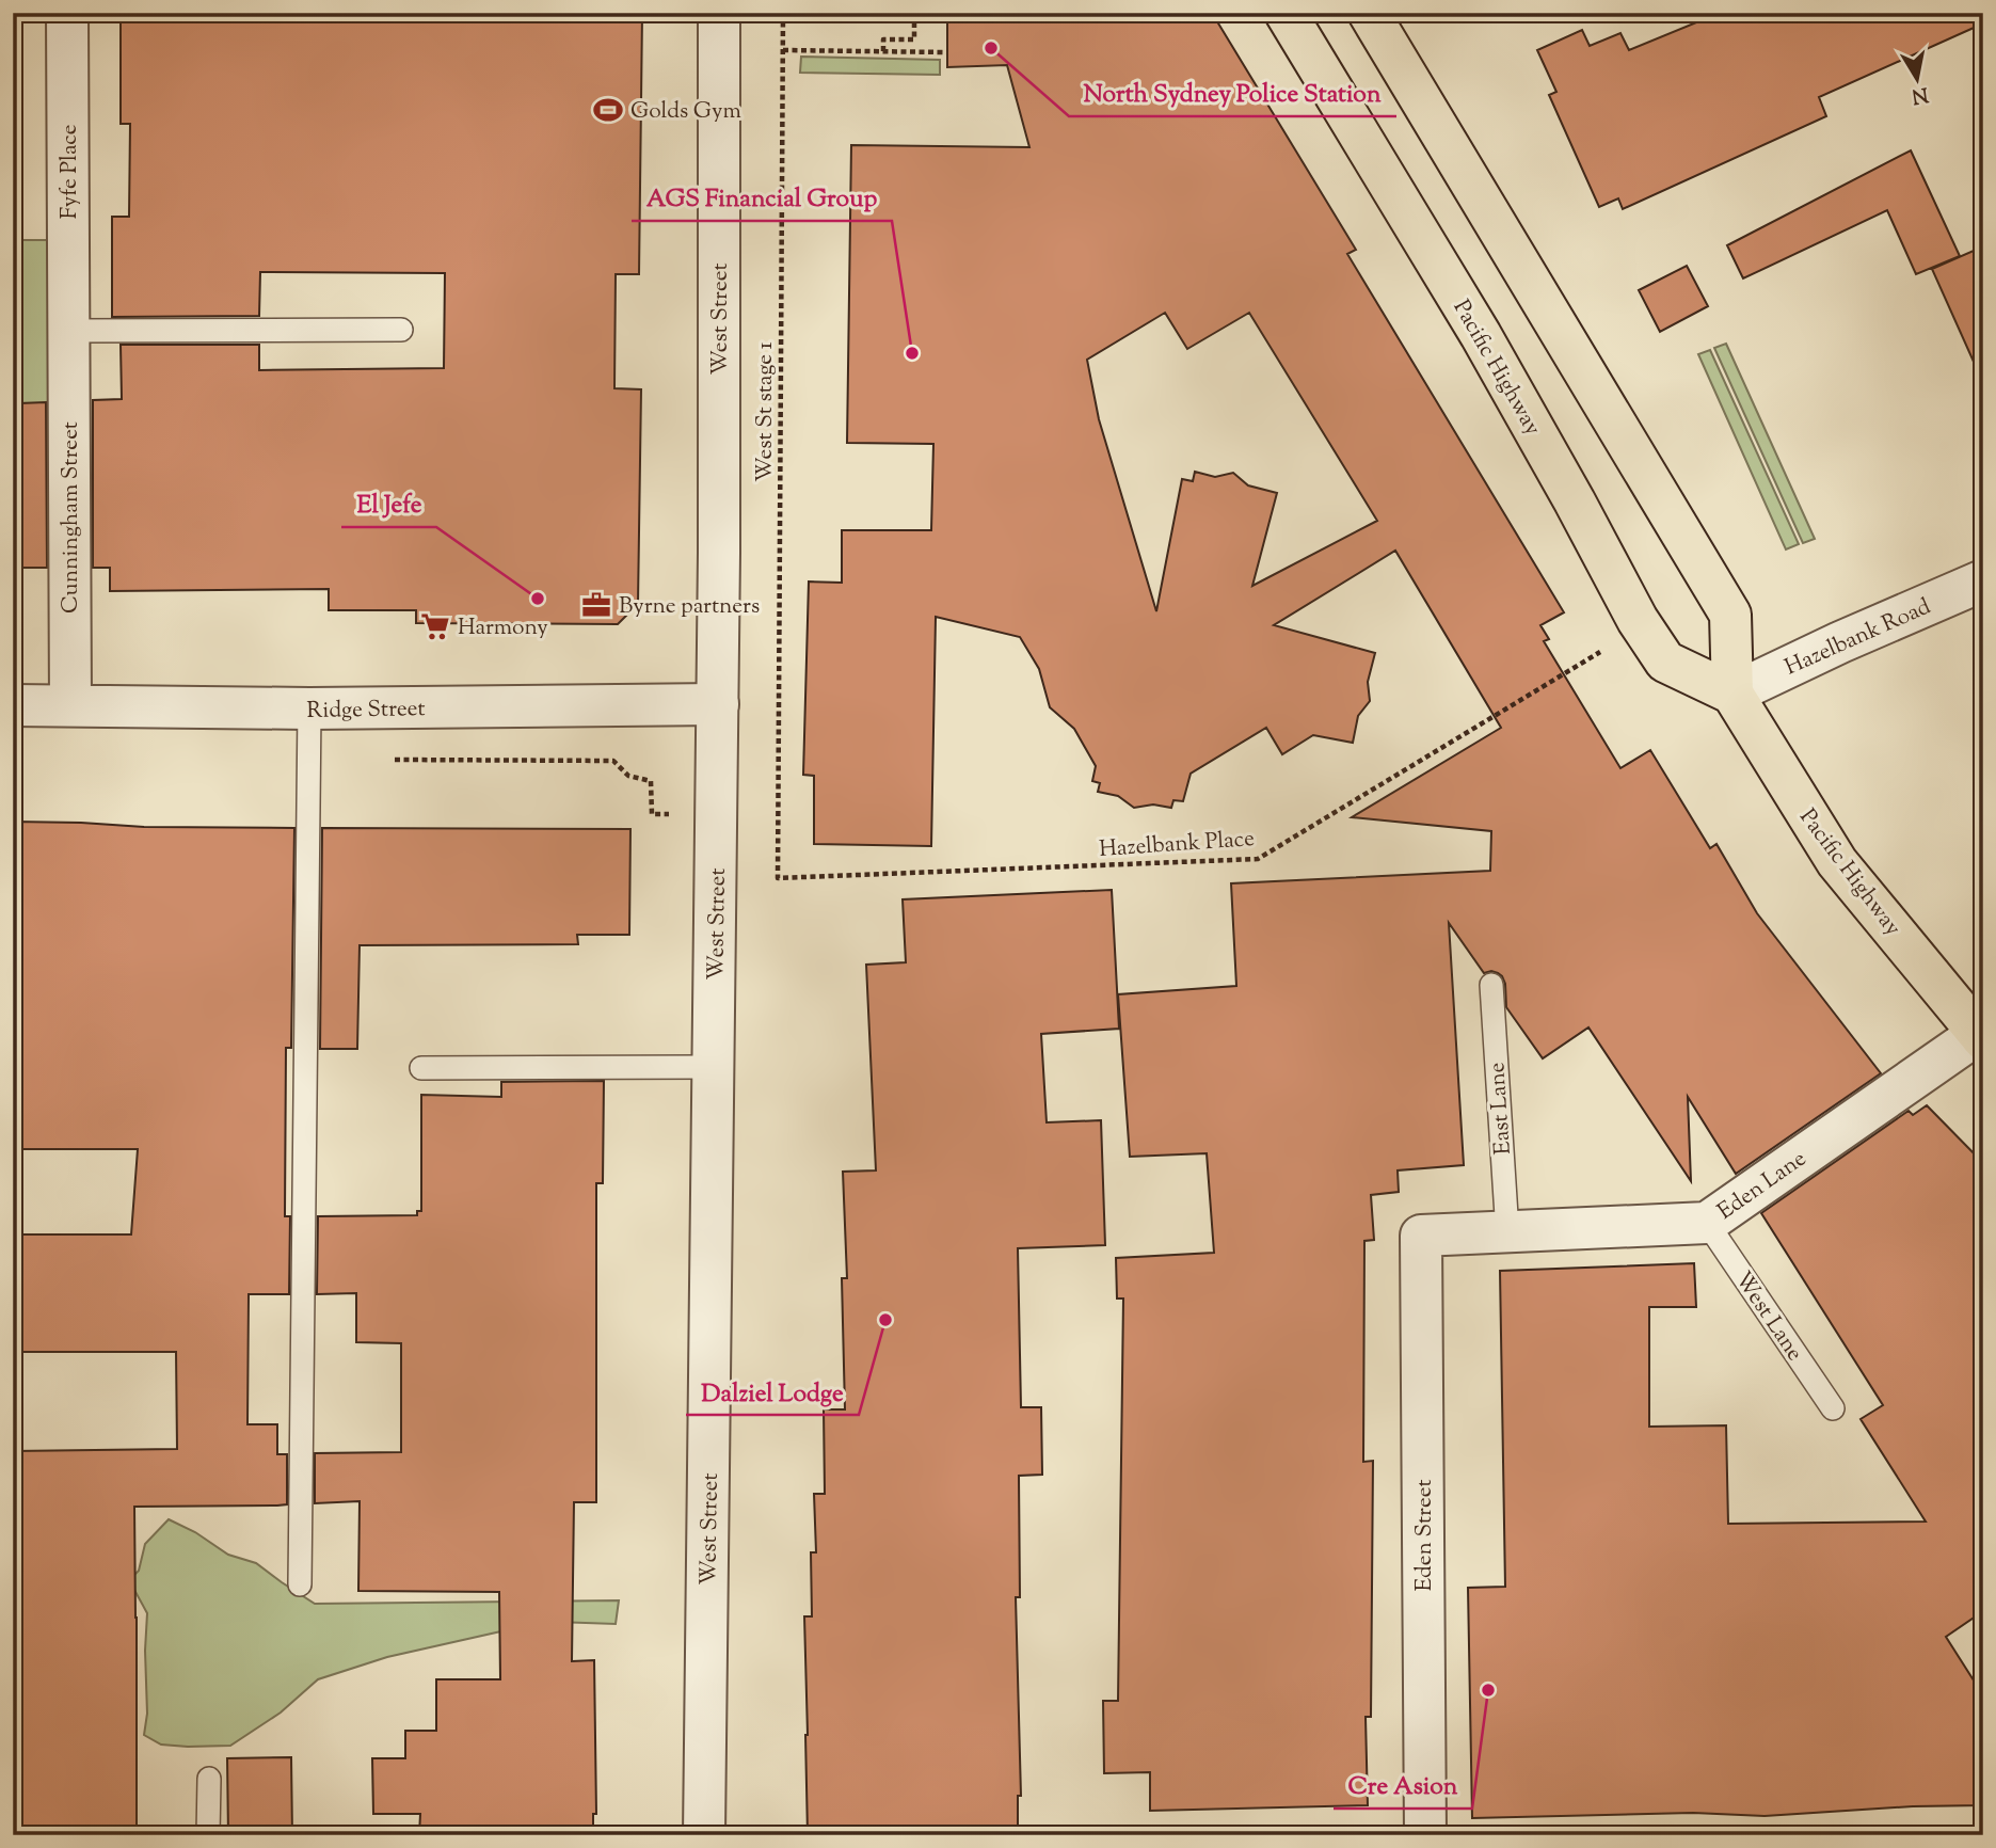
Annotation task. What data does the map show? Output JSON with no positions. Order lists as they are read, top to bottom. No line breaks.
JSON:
{"streets":{"main road":["Pacific Highway"],"street":["Fyfe Place","West Street","Cunningham Street","Hazelbank Road","Ridge Street","Eden Lane","Eden Street"],"lane":["East Lane","West Lane"],"path":["West St stage 1","Hazelbank Place"]},"crossings":[["Fyfe Place","Cunningham Street"],["West Street","Ridge Street"],["Pacific Highway","Hazelbank Road"],["Pacific Highway","Eden Lane"],["West St stage 1","Hazelbank Place"],["Cunningham Street","Ridge Street"],["East Lane","Eden Lane"],["Eden Lane","West Lane"],["Eden Lane","Eden Street"]],"places":{"other":["North Sydney Police Station","AGS Financial Group","El Jefe","Dalziel Lodge","Cre Asion"],"sports":["Golds Gym"],"office":["Byrne partners"],"supermarket":["Harmony"]},"north":"bottom"}
